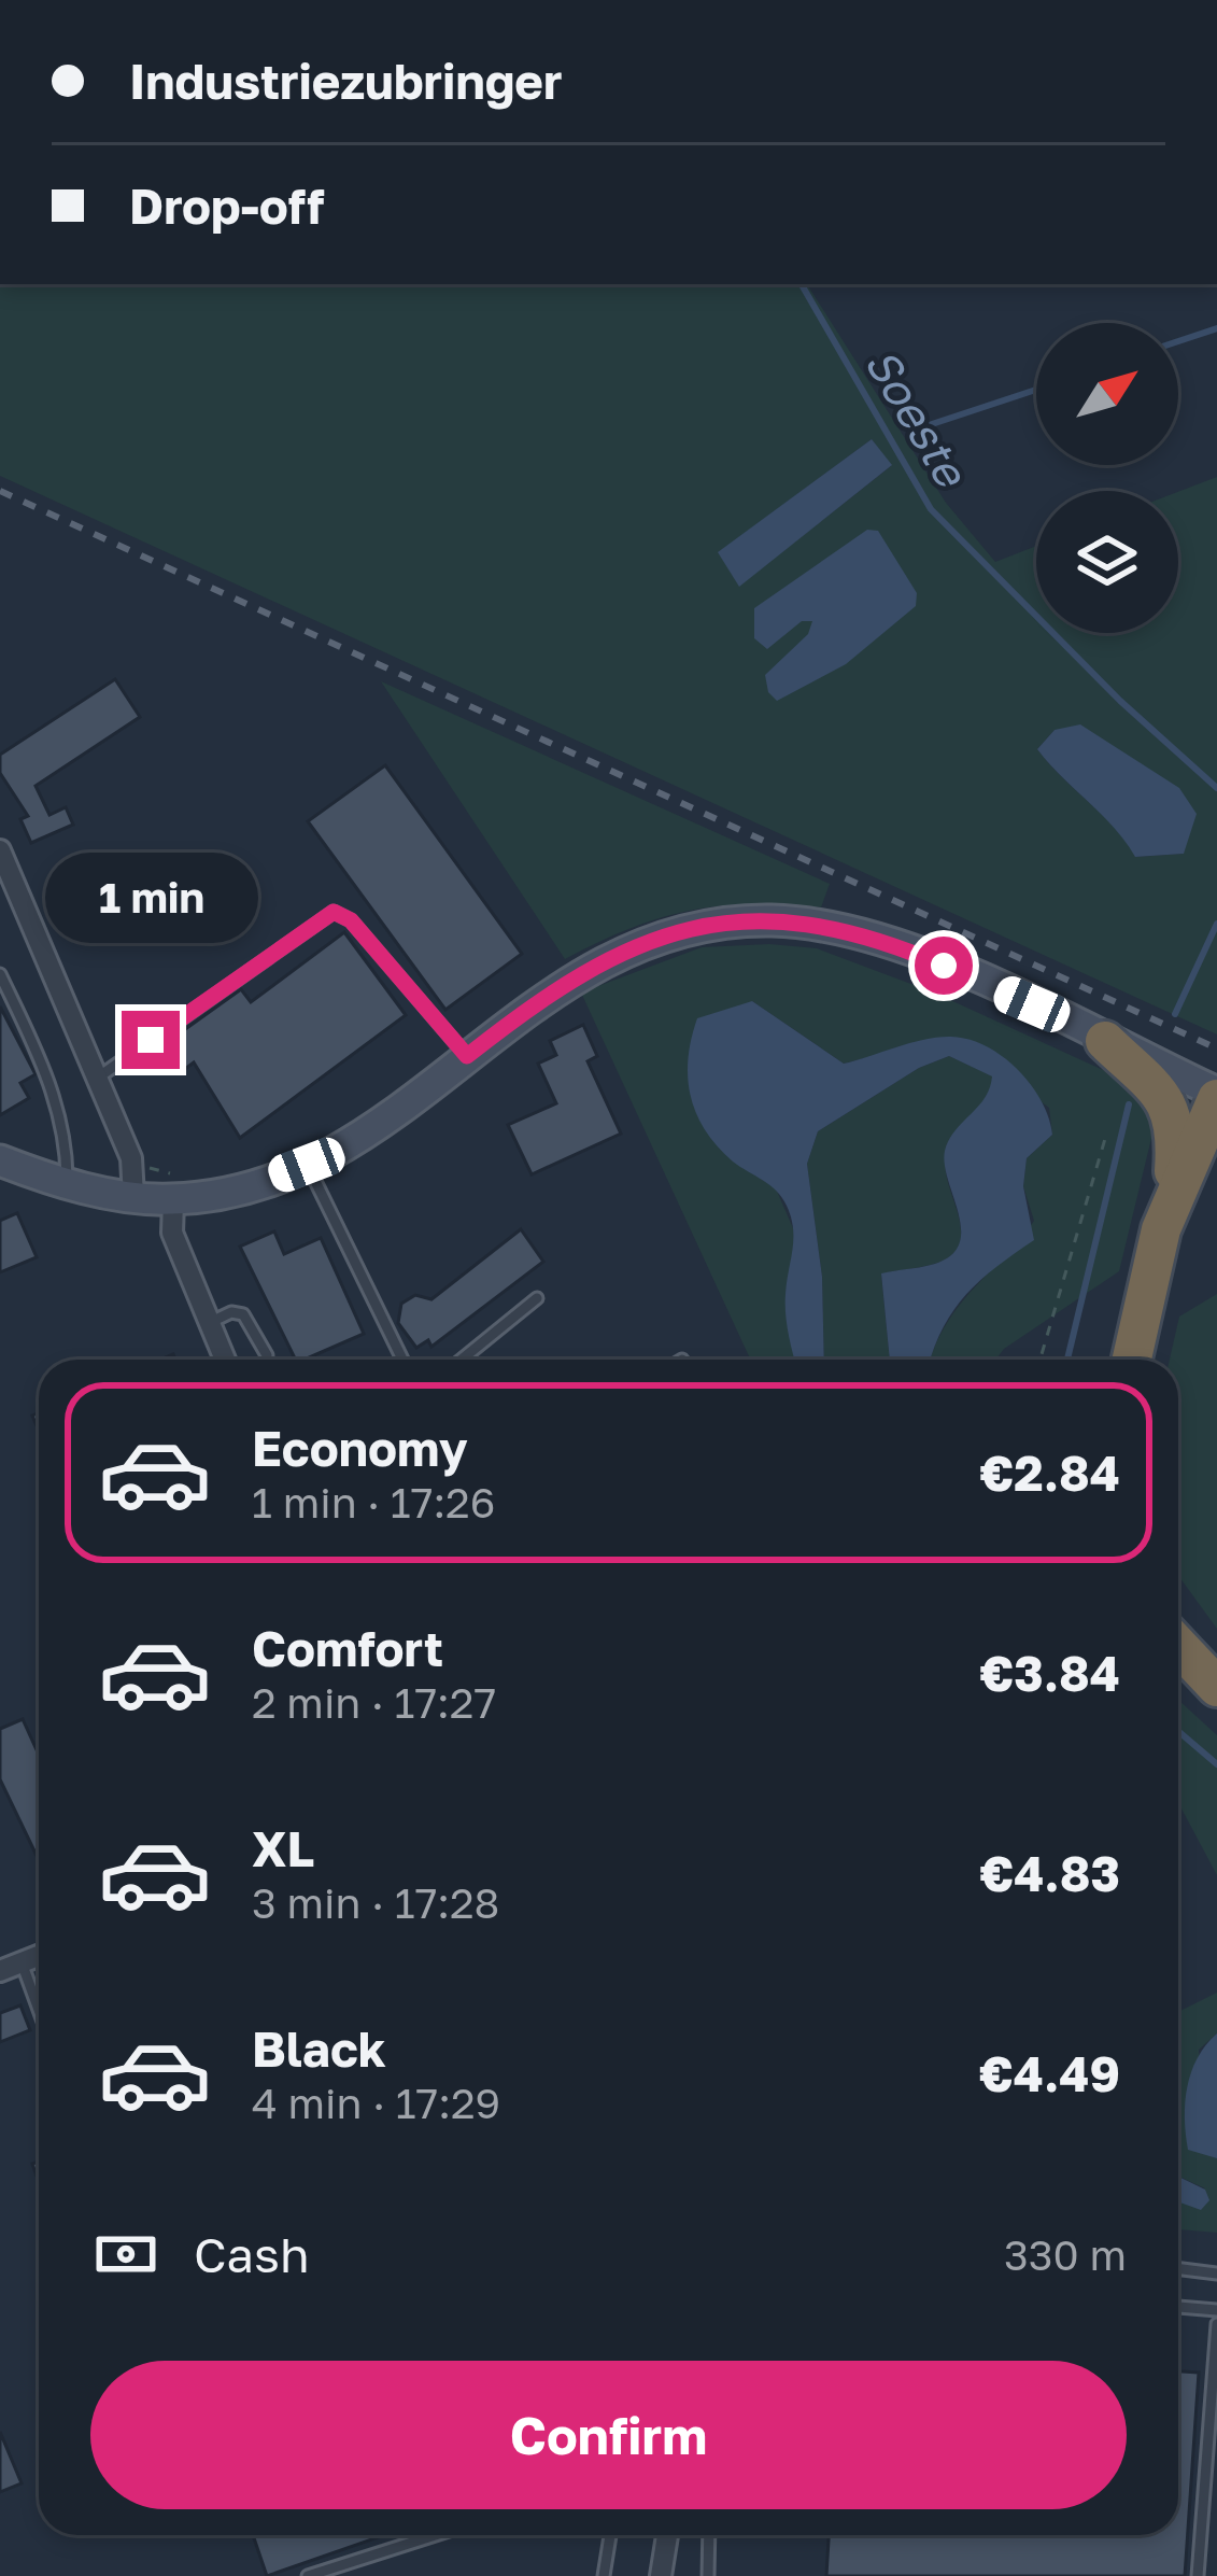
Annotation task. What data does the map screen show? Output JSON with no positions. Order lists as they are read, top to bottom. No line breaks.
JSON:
{"water":["Soeste"],"north":"top right","page":{"banner":["Industriezubringer","Drop-off"],"bubble":"1 min","list":[{"name":"Economy","note":"1 min · 17:26","value":"€2.84"},{"name":"Comfort","note":"2 min · 17:27","value":"€3.84"},{"name":"XL","note":"3 min · 17:28","value":"€4.83"},{"name":"Black","note":"4 min · 17:29","value":"€4.49"}],"pay":["Cash","330 m"],"buttons":"Confirm"}}
